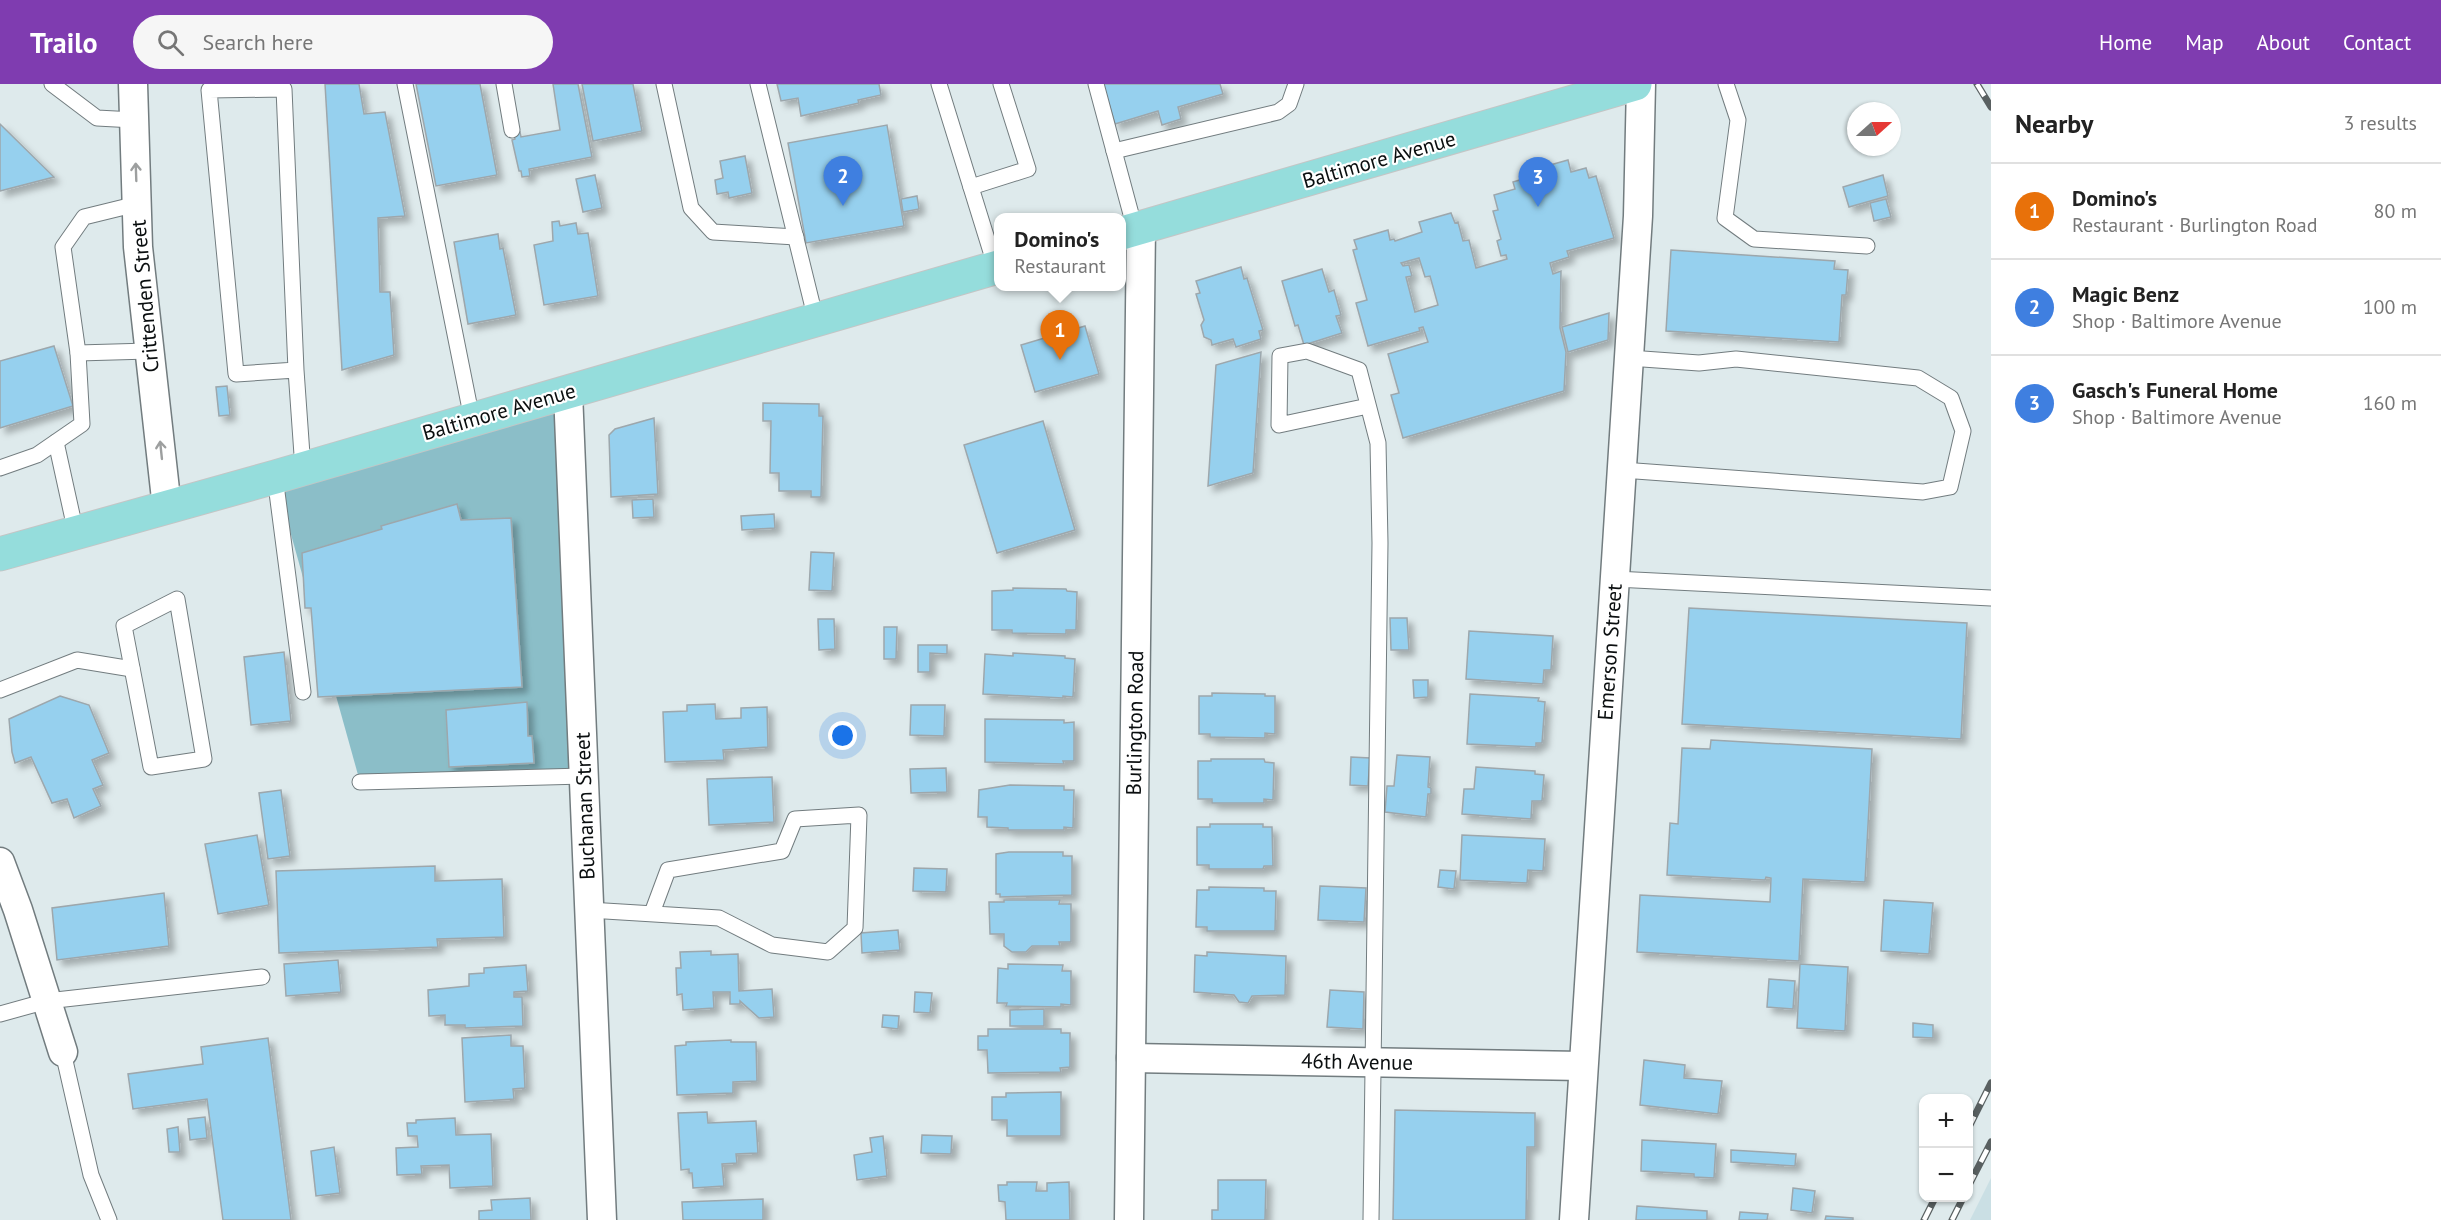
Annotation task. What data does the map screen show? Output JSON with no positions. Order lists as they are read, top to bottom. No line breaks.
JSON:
{"streets":{"main road":["Baltimore Avenue"],"street":["Crittenden Street","Emerson Street","Burlington Road","Buchanan Street","46th Avenue"]},"crossings":[["Baltimore Avenue","Crittenden Street"],["Baltimore Avenue","Burlington Road"],["Baltimore Avenue","Buchanan Street"],["Emerson Street","46th Avenue"],["Burlington Road","46th Avenue"]],"one_way":["Crittenden Street"],"north":"right","page":{"header":"Trailo","search":"Search here","nav":["Home","Map","About","Contact"],"heading":["Nearby","3 results"],"pins":["2","3","1"],"list":[{"mark":"1","name":"Domino's","note":"Restaurant · Burlington Road","value":"80 m"},{"mark":"2","name":"Magic Benz","note":"Shop · Baltimore Avenue","value":"100 m"},{"mark":"3","name":"Gasch's Funeral Home","note":"Shop · Baltimore Avenue","value":"160 m"}],"popup":["Domino's","Restaurant"],"map_buttons":["+","−"]}}
